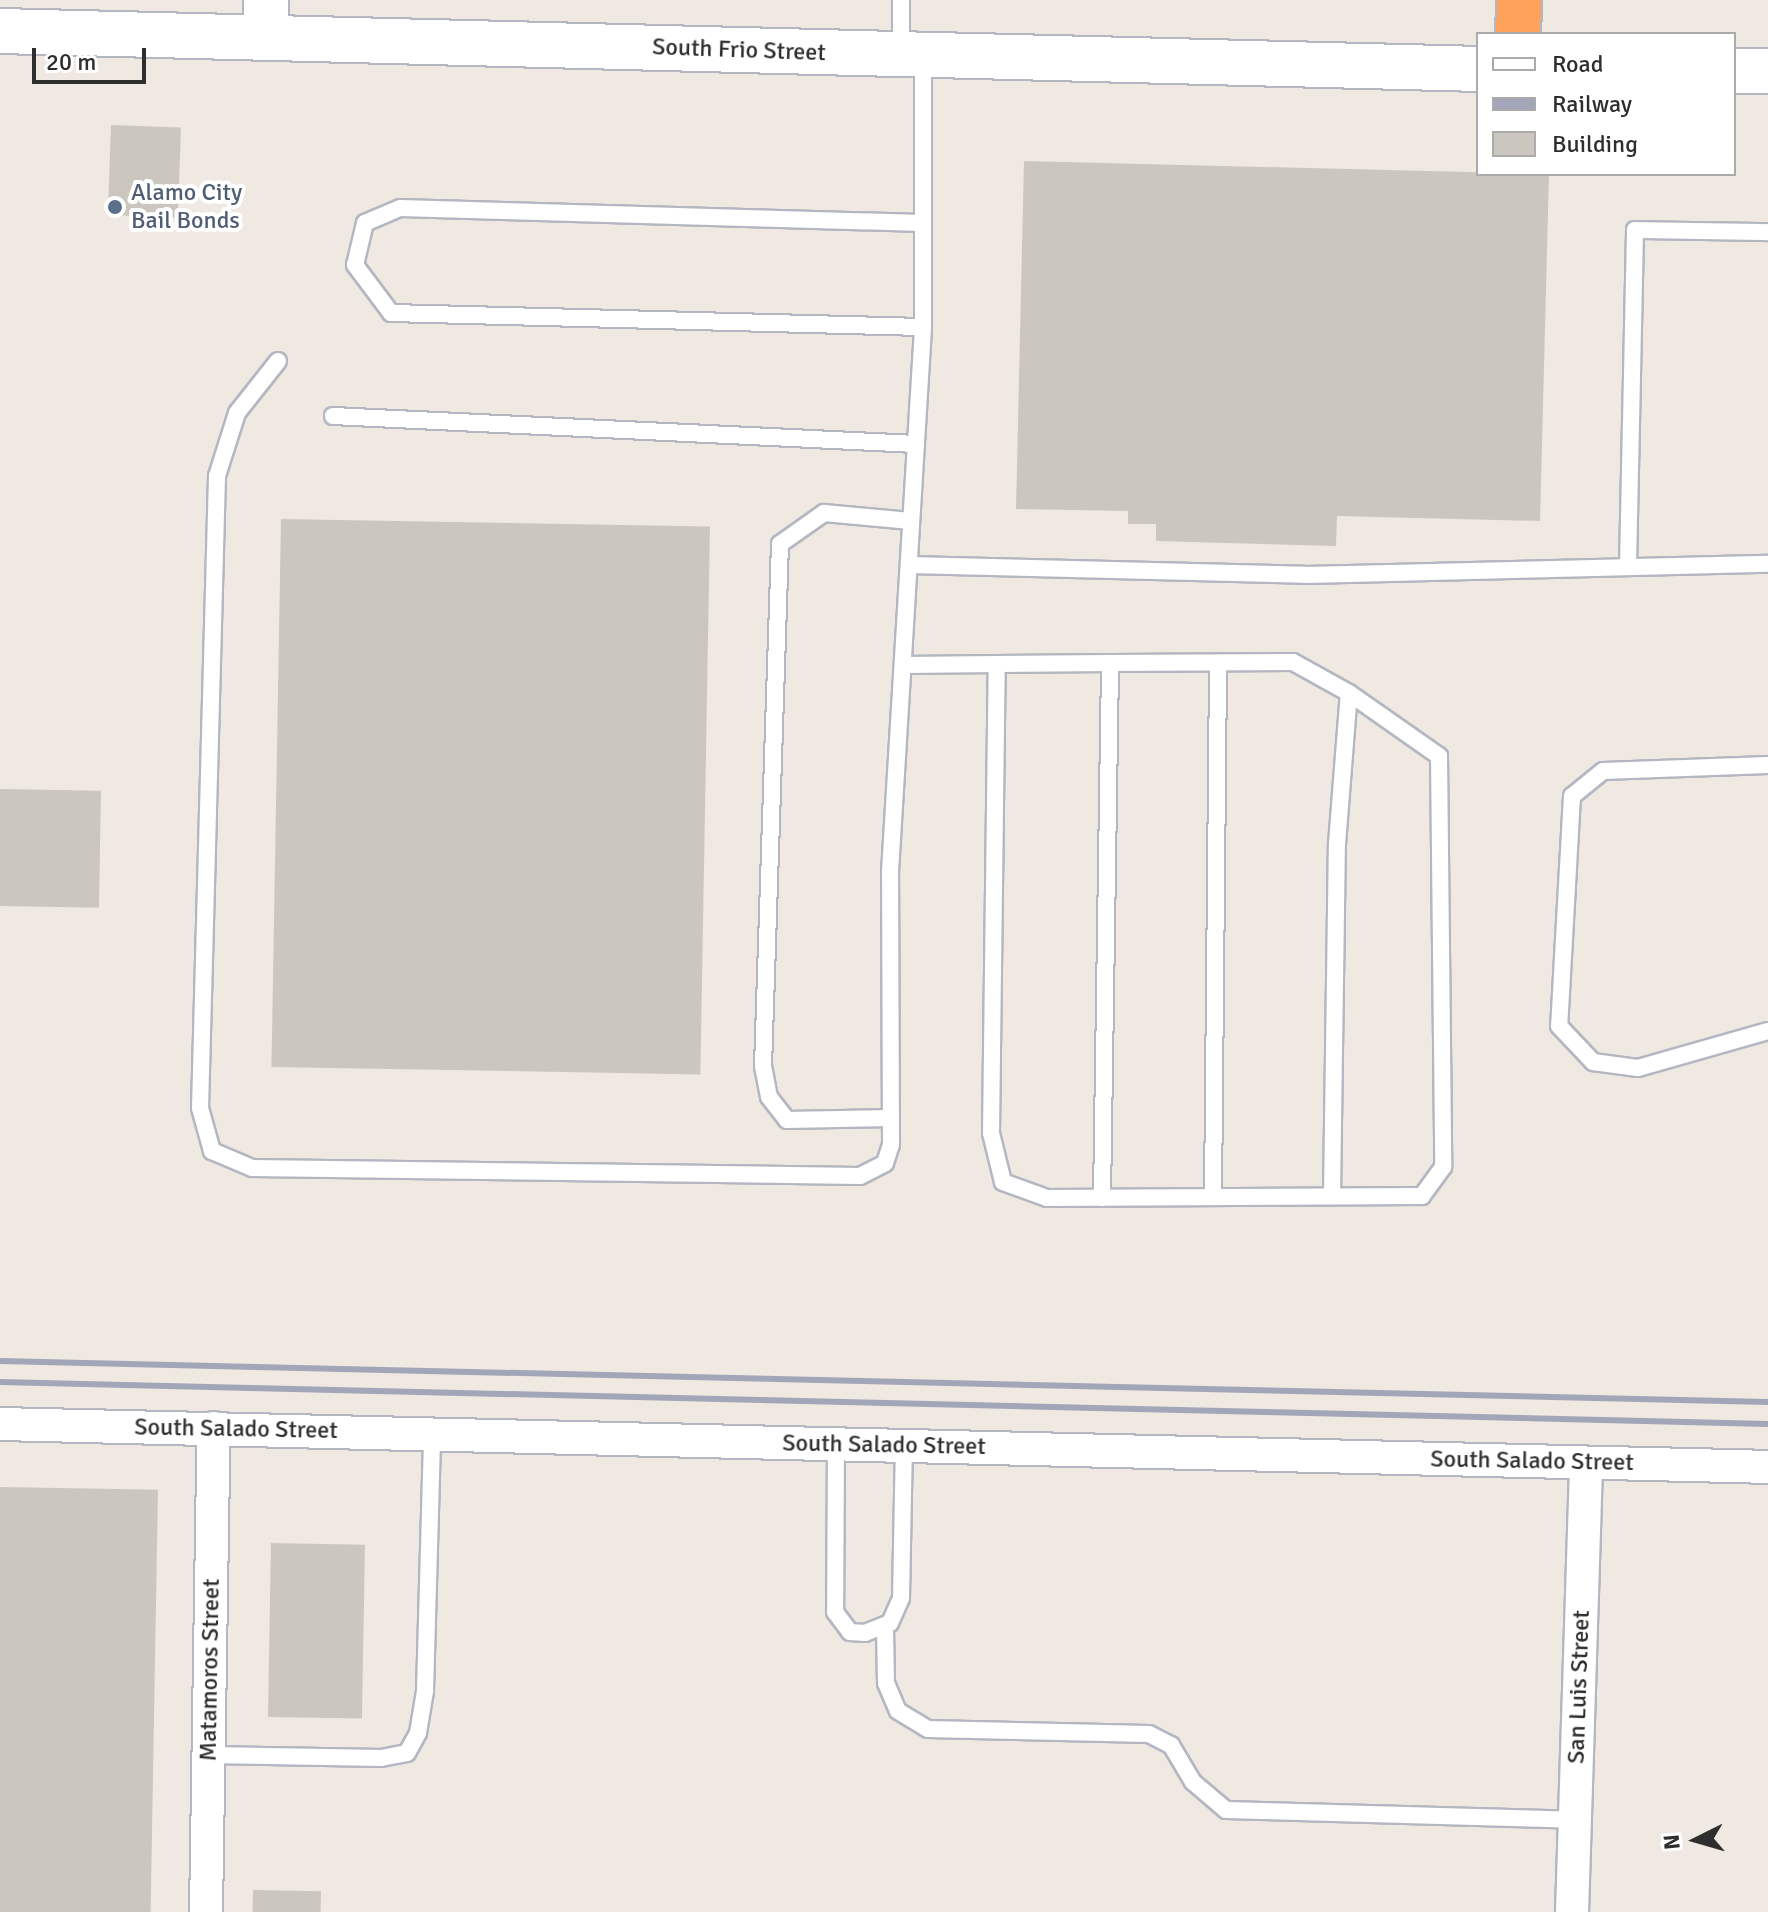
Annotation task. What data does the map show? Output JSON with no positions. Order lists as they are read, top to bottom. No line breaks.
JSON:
{"streets":{"main road":["South Frio Street"],"street":["South Salado Street","Matamoros Street","San Luis Street"]},"crossings":[["South Salado Street","Matamoros Street"],["South Salado Street","San Luis Street"]],"places":["Alamo City Bail Bonds"],"legend":["Road","Railway","Building"],"scale_bar":"20 m","north":"left"}
